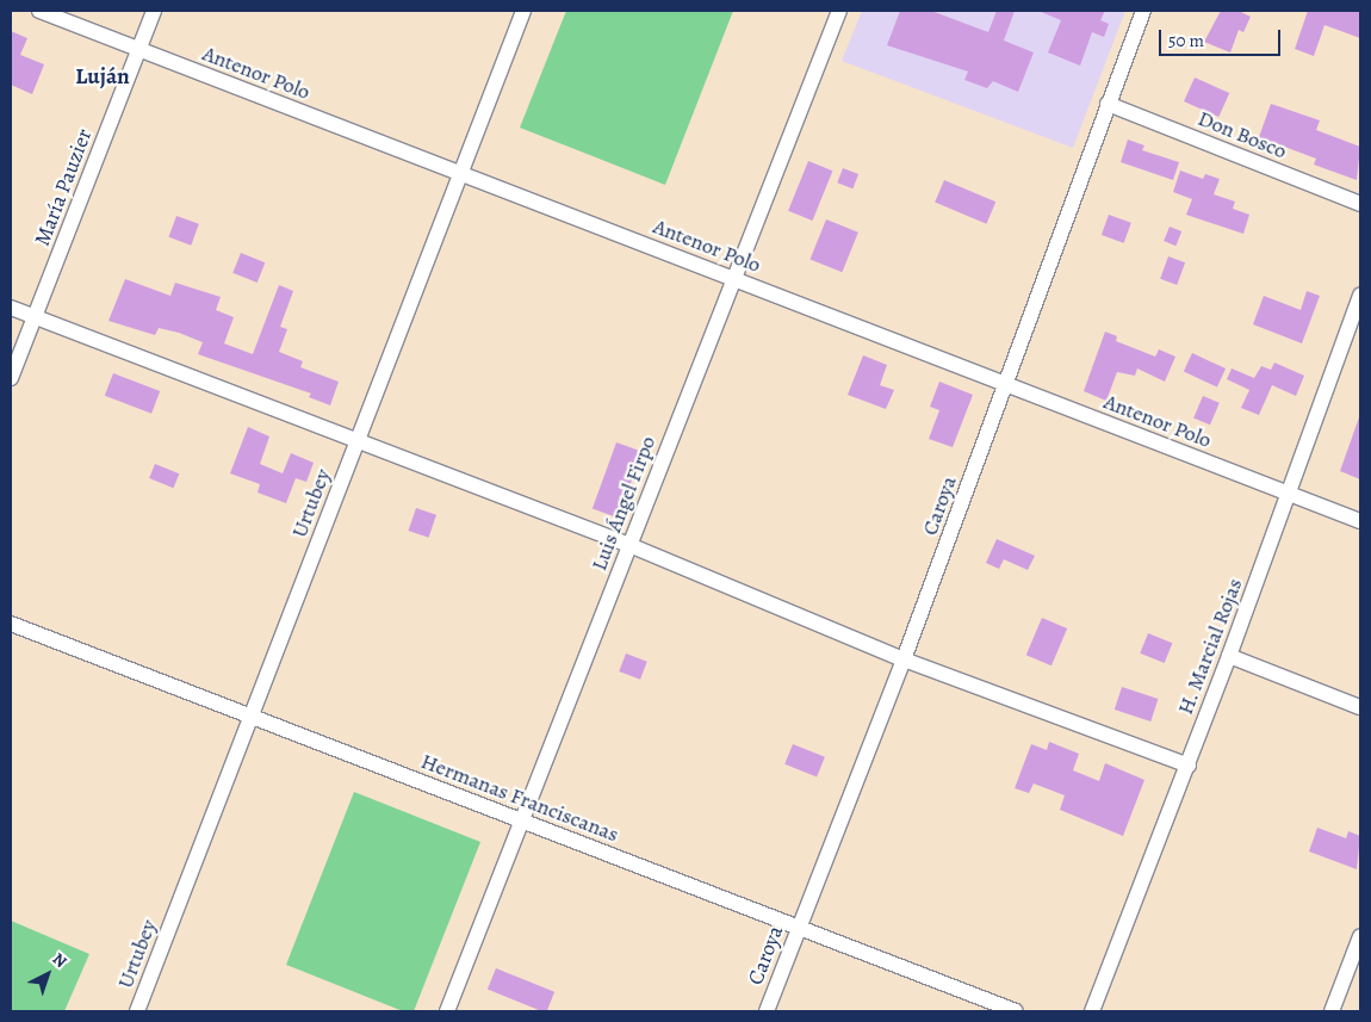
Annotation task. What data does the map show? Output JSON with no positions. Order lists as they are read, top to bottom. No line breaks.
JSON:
{"streets":{"street":["Antenor Polo","Don Bosco","María Pauzier","Urtubey","Luis Ángel Firpo","Caroya","H. Marcial Rojas","Hermanas Franciscanas"]},"crossings":[["Antenor Polo","María Pauzier"],["Antenor Polo","Urtubey"],["Antenor Polo","Luis Ángel Firpo"],["Antenor Polo","Caroya"],["Antenor Polo","H. Marcial Rojas"],["Don Bosco","Caroya"],["Urtubey","Hermanas Franciscanas"],["Luis Ángel Firpo","Hermanas Franciscanas"],["Caroya","Hermanas Franciscanas"]],"districts":["Luján"],"scale_bar":"50 m","north":"top right"}
